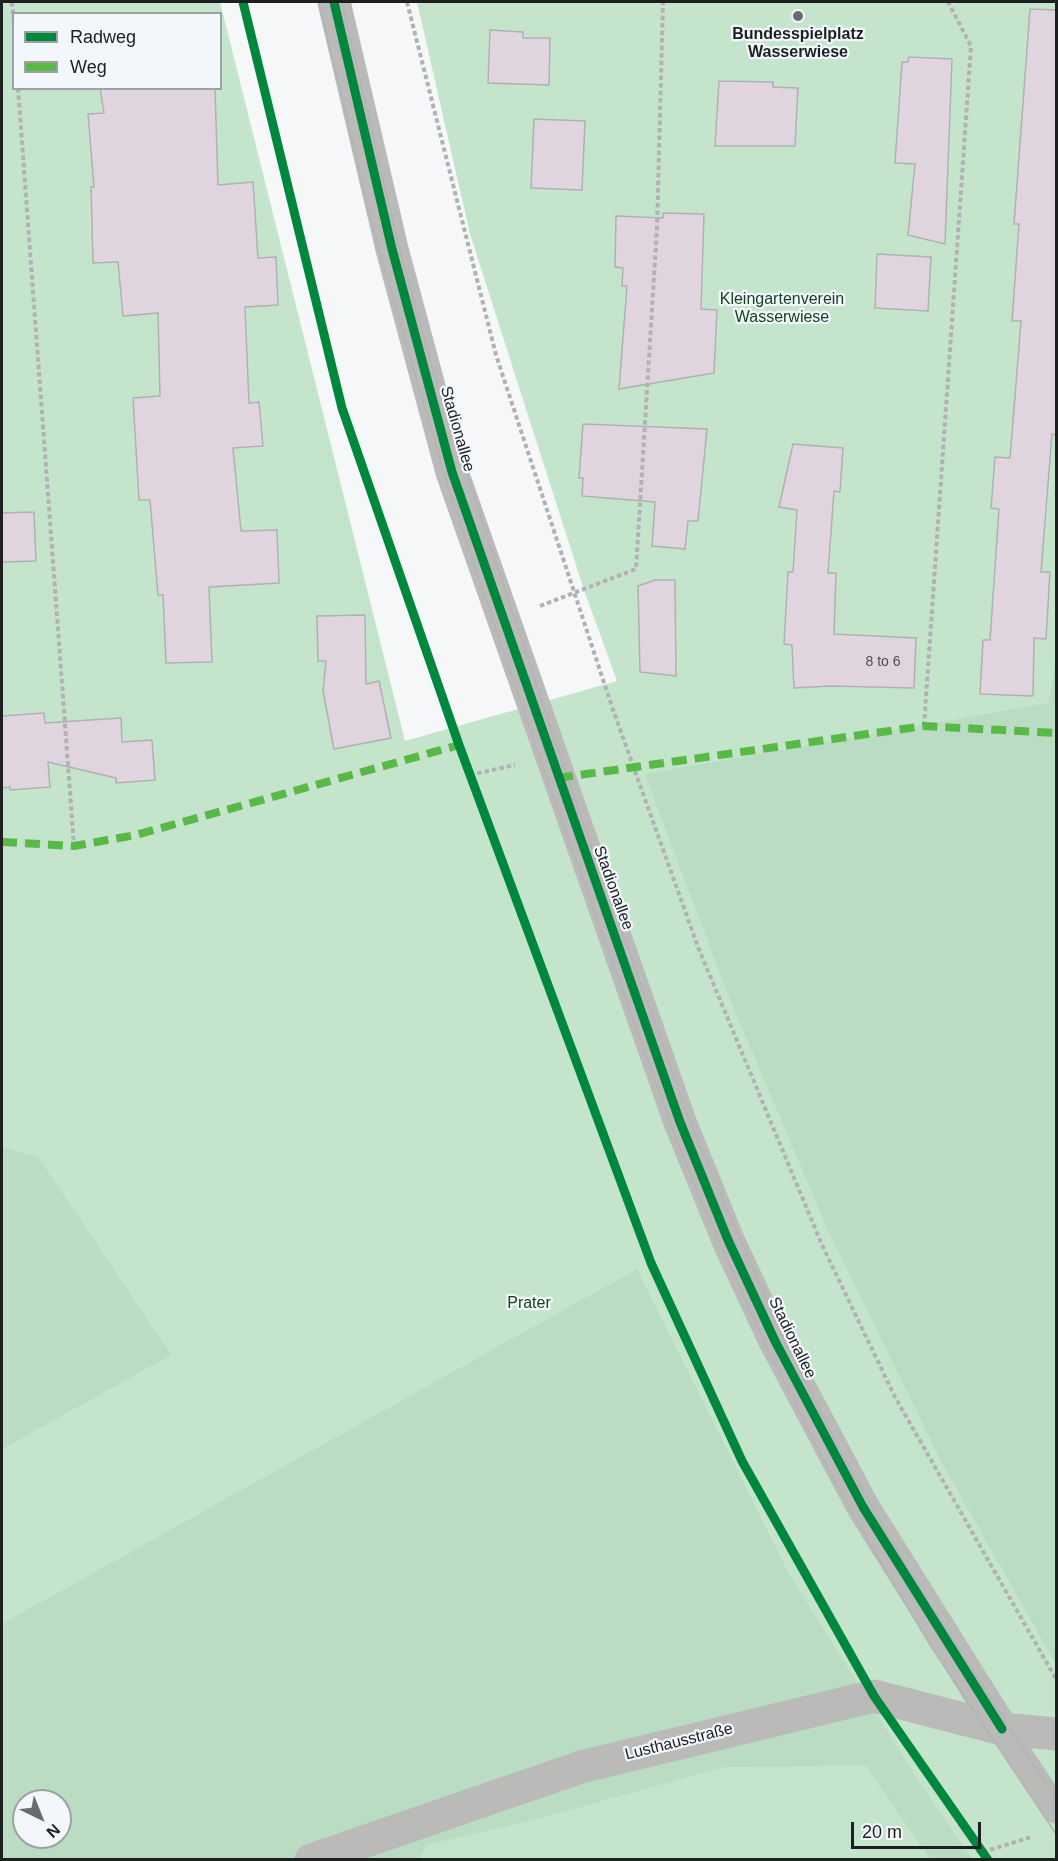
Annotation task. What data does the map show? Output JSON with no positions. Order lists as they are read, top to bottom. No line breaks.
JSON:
{"streets":{"street":["Stadionallee","Lusthausstraße"]},"crossings":[["Stadionallee","Lusthausstraße"]],"parks":["Kleingartenverein Wasserwiese","Prater"],"places":["Bundesspielplatz Wasserwiese"],"house_numbers":["8 to 6"],"legend":["Radweg","Weg"],"scale_bar":"20 m","north":"bottom right"}
